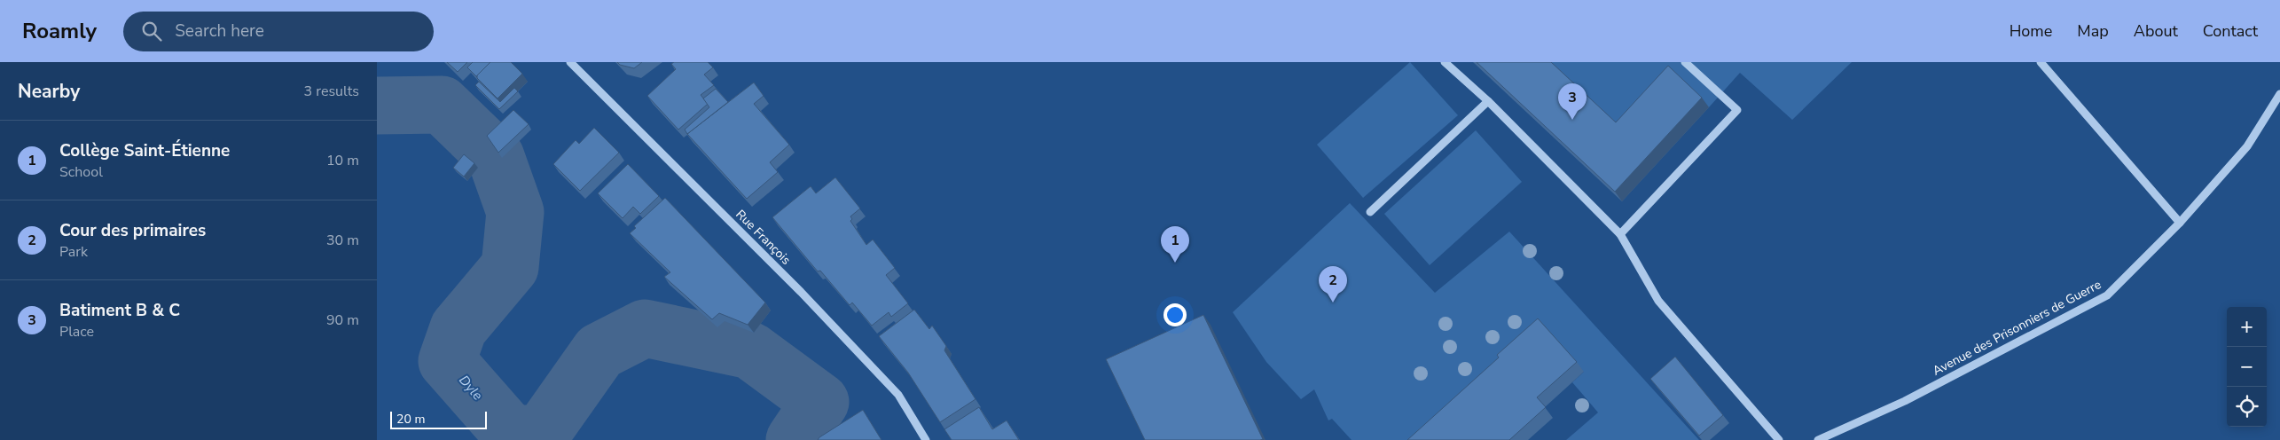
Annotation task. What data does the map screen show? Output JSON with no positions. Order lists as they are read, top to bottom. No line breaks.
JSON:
{"streets":{"street":["Rue François","Avenue des Prisonniers de Guerre"]},"water":["Dyle"],"scale_bar":"20 m","page":{"header":"Roamly","search":"Search here","nav":["Home","Map","About","Contact"],"heading":["Nearby","3 results"],"pins":["3","1","2"],"list":[{"mark":"1","name":"Collège Saint-Étienne","note":"School","value":"10 m"},{"mark":"2","name":"Cour des primaires","note":"Park","value":"30 m"},{"mark":"3","name":"Batiment B & C","note":"Place","value":"90 m"}],"map_buttons":["+","−"],"scale":"20 m"}}
